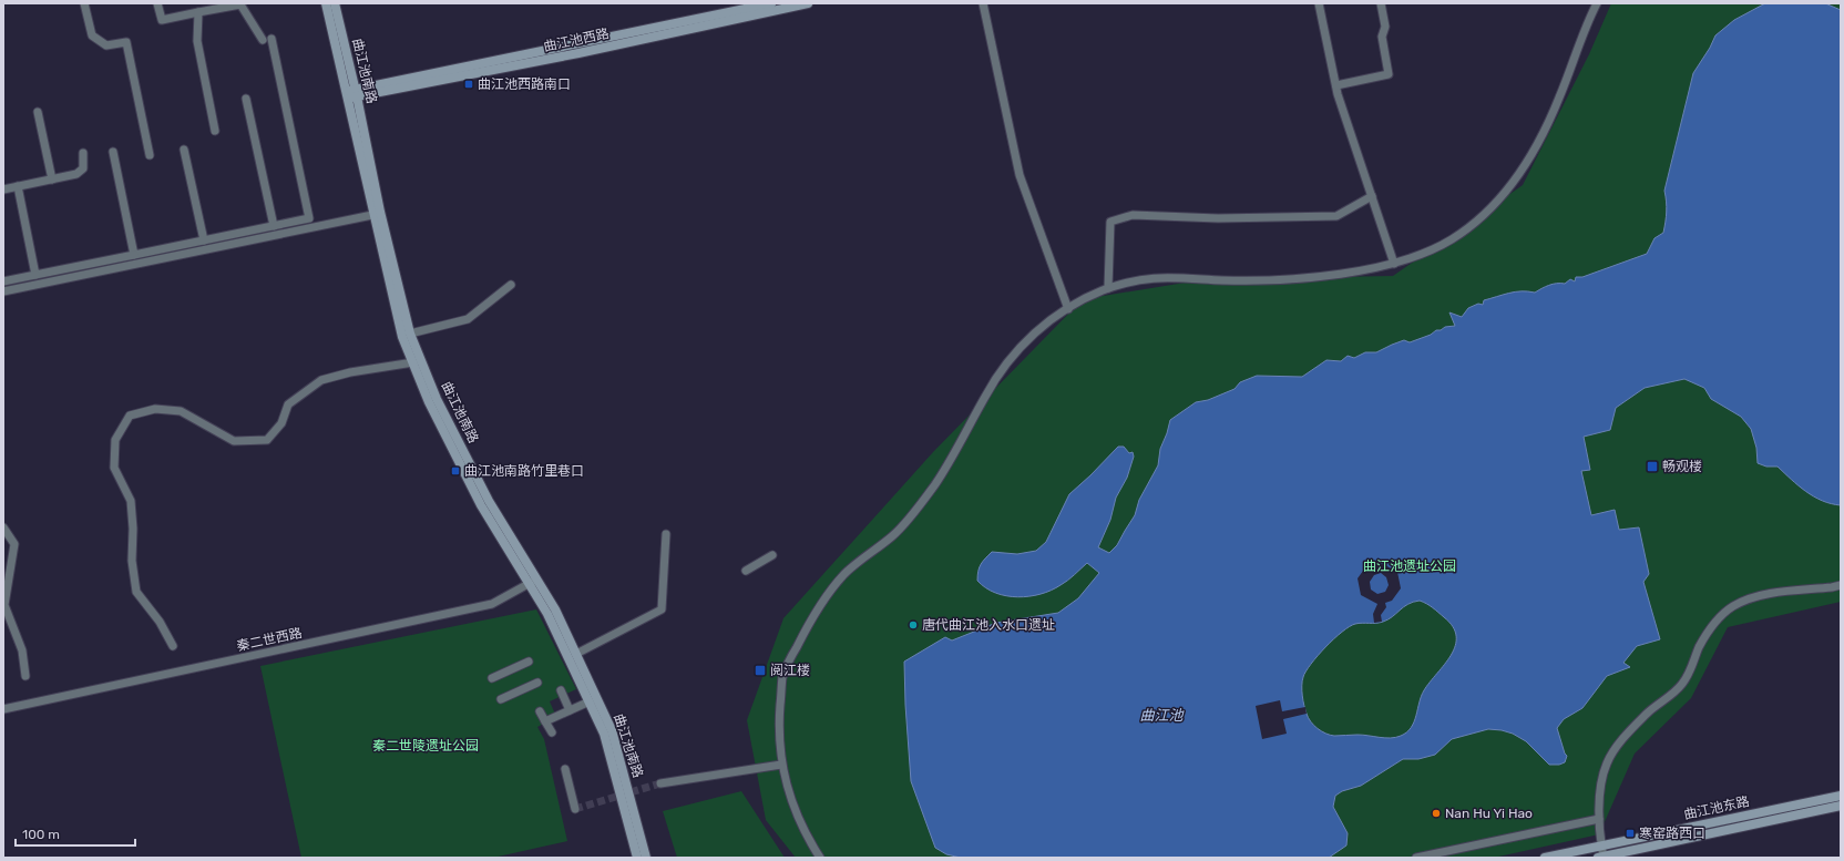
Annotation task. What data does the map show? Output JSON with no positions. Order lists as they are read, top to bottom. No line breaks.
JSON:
{"streets":{"main road":["曲江池西路","曲江池南路","曲江池东路"],"street":["秦二世西路"]},"crossings":[["曲江池西路","曲江池南路"],["曲江池南路","秦二世西路"]],"water":["曲江池"],"parks":["曲江池遗址公园","秦二世陵遗址公园"],"places":{"transit":["曲江池西路南口","畅观楼","曲江池南路竹里巷口","阅江楼","寒窑路西口"],"other":["唐代曲江池入水口遗址","Nan Hu Yi Hao"]},"scale_bar":"100 m"}
